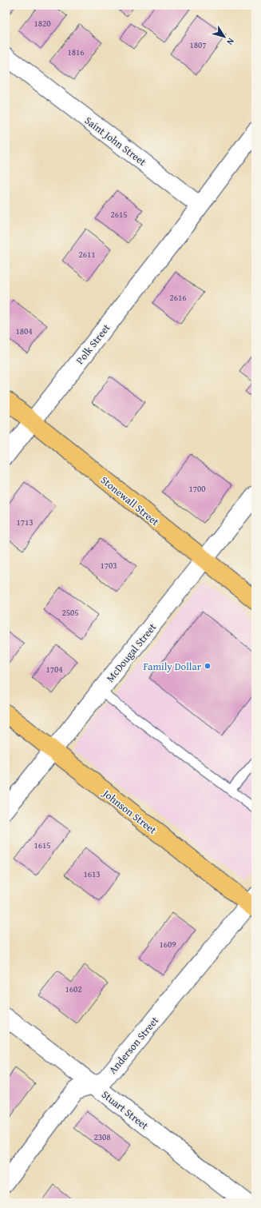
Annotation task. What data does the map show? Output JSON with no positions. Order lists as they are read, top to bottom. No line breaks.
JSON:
{"streets":{"main road":["Stonewall Street","Johnson Street"],"street":["Saint John Street","Polk Street","McDougal Street","Anderson Street","Stuart Street"]},"crossings":[["Saint John Street","Polk Street"],["Polk Street","Stonewall Street"],["Stonewall Street","McDougal Street"],["McDougal Street","Johnson Street"],["Johnson Street","Anderson Street"],["Anderson Street","Stuart Street"]],"places":["Family Dollar"],"house_numbers":["1820","1807","1816","2615","2611","2616","1804","1700","1713","1703","2505","1704","1615","1613","1609","1602","2308"],"north":"bottom right"}
